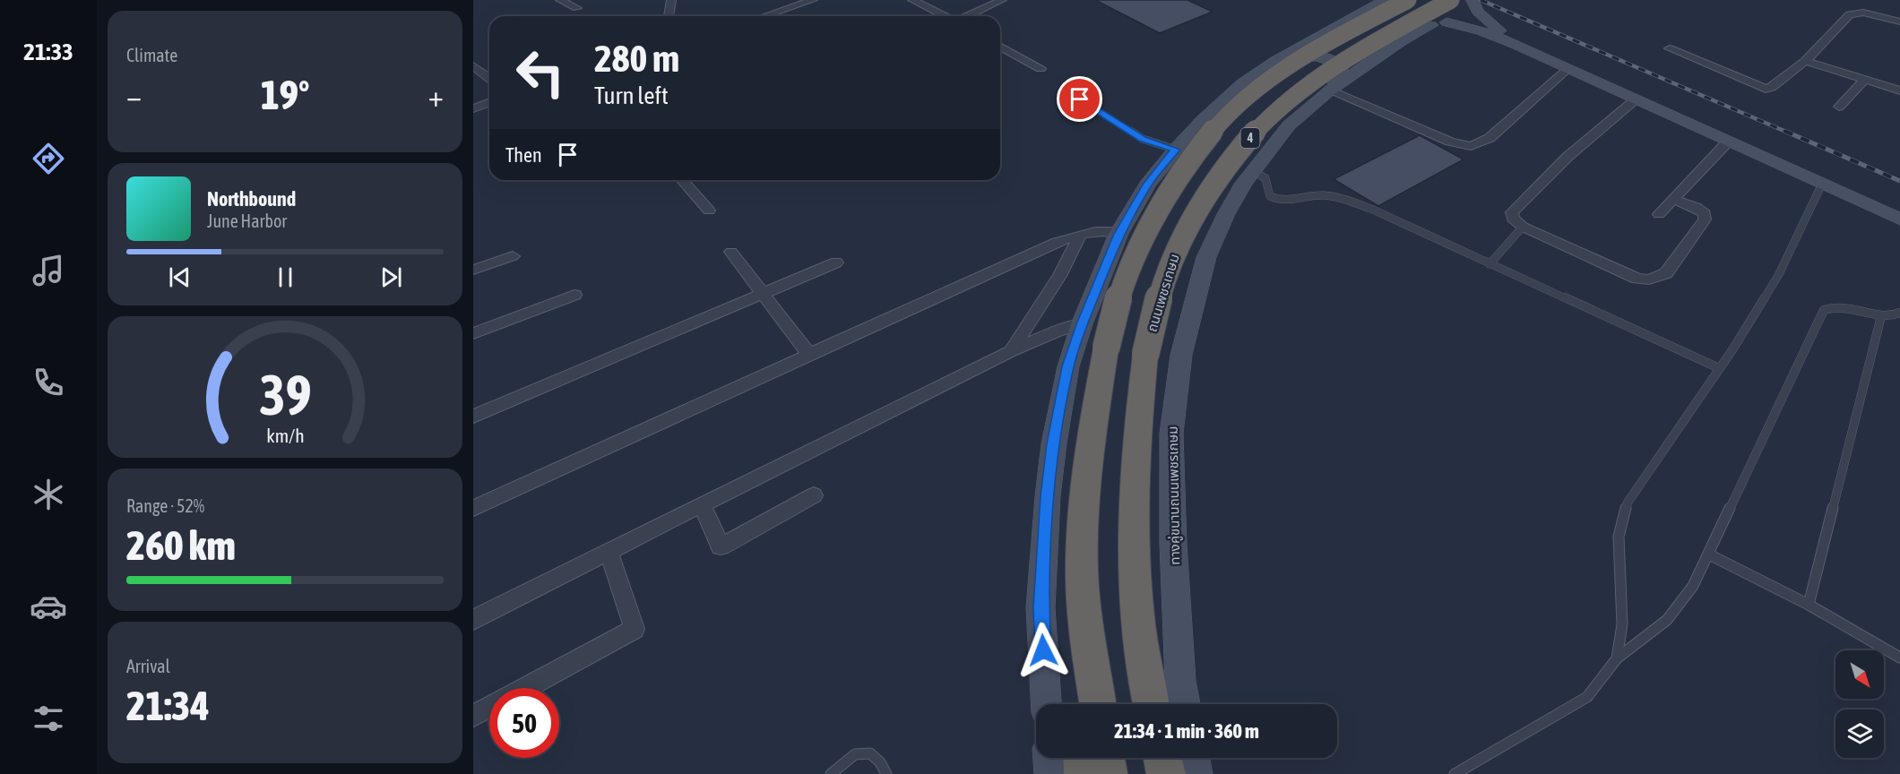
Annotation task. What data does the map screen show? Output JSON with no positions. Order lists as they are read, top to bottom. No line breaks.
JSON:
{"streets":{"highway":["4","ถนนเพชรเกษม"],"main road":["ทางคู่ขนานถนนเพชรเกษม"]},"crossings":[["ถนนเพชรเกษม","ทางคู่ขนานถนนเพชรเกษม"]],"north":"bottom right","page":{"tabs":"21:33","tile":["Climate",["Range · 52%","260 km"],["Arrival","21:34"]],"turn":["280 m","Turn left"],"heat":["−","19°","+"],"then":"Then","song":["Northbound","June Harbor"],"limit":"50","trip":"21:34 · 1 min · 360 m","gauge":["39","km/h"]}}
